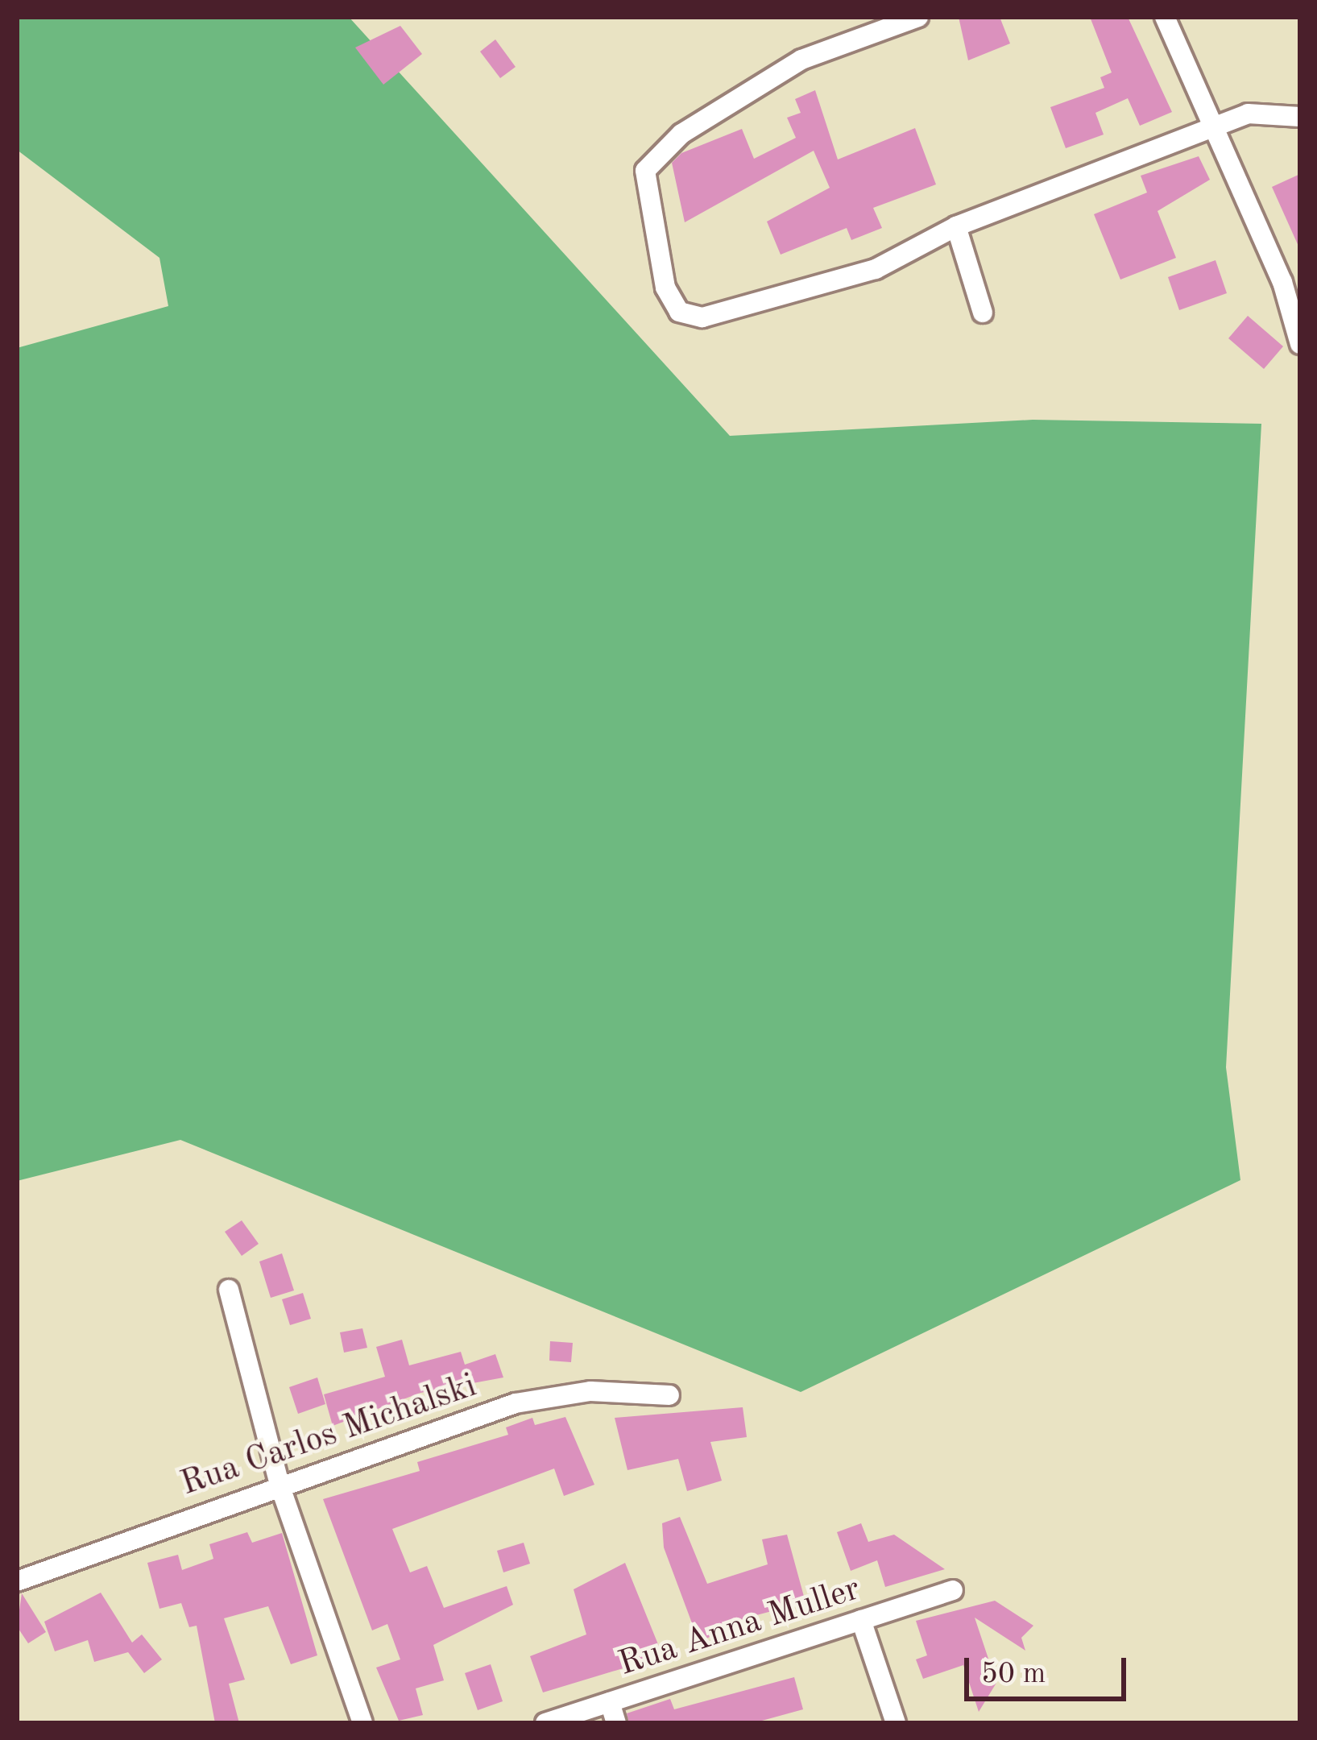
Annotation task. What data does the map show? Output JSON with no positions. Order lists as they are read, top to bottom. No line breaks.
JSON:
{"streets":{"street":["Rua Carlos Michalski","Rua Anna Muller"]},"scale_bar":"50 m"}
